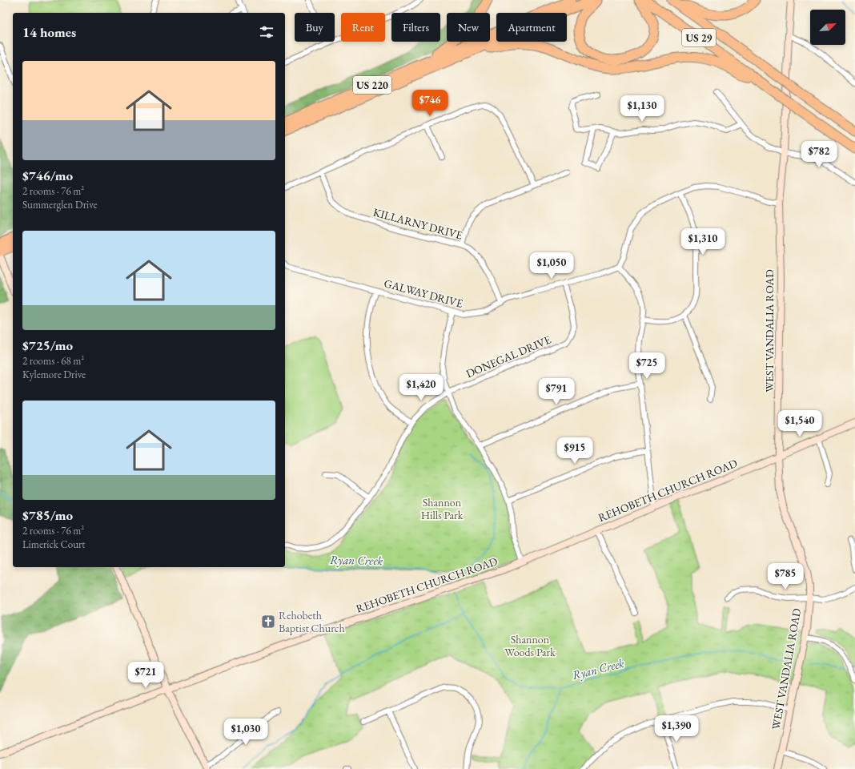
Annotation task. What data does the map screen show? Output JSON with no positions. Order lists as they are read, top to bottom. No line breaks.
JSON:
{"streets":{"highway":["US 29","US 220"],"street":["KILLARNY DRIVE","GALWAY DRIVE","WEST VANDALIA ROAD","DONEGAL DRIVE","REHOBETH CHURCH ROAD"]},"crossings":[["KILLARNY DRIVE","GALWAY DRIVE"],["GALWAY DRIVE","DONEGAL DRIVE"],["WEST VANDALIA ROAD","REHOBETH CHURCH ROAD"]],"water":["Ryan Creek"],"parks":["Shannon Hills Park","Shannon Woods Park"],"places":{"church":["Rehobeth Baptist Church"]},"north":"top right","page":{"chip":["Buy","Rent","Filters","New","Apartment"],"heading":"14 homes","list":[{"name":"$746/mo","note":"2 rooms · 76 m² · Summerglen Drive"},{"name":"$725/mo","note":"2 rooms · 68 m² · Kylemore Drive"},{"name":"$785/mo","note":"2 rooms · 76 m² · Limerick Court"}],"price":["$746","$1,130","$782","$1,310","$1,050","$725","$1,420","$791","$1,540","$915","$785","$721","$1,390","$1,030"]}}
